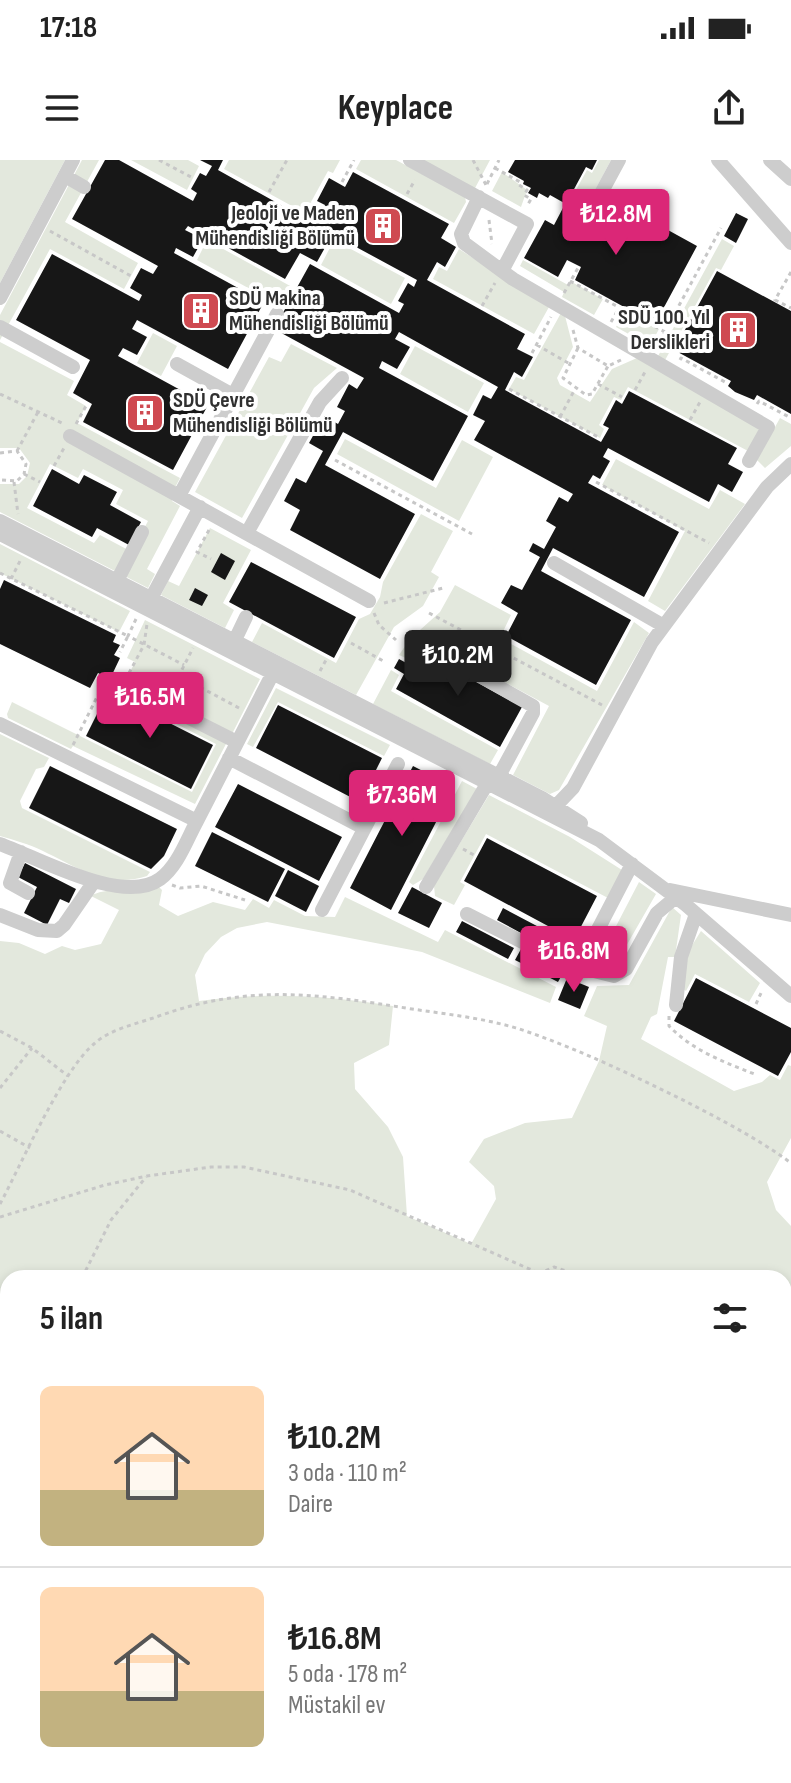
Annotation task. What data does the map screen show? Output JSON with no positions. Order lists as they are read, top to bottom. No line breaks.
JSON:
{"places":{"building":["Jeoloji ve Maden Mühendisliği Bölümü","SDÜ Makina Mühendisliği Bölümü","SDÜ 100. Yıl Derslikleri","SDÜ Çevre Mühendisliği Bölümü"]},"page":{"status":"17:18","header":"Keyplace","price":["₺12.8M","₺10.2M","₺16.5M","₺7.36M","₺16.8M"],"heading":"5 ilan","list":[{"name":"₺10.2M","note":"3 oda · 110 m² · Daire"},{"name":"₺16.8M","note":"5 oda · 178 m² · Müstakil ev"}]}}
